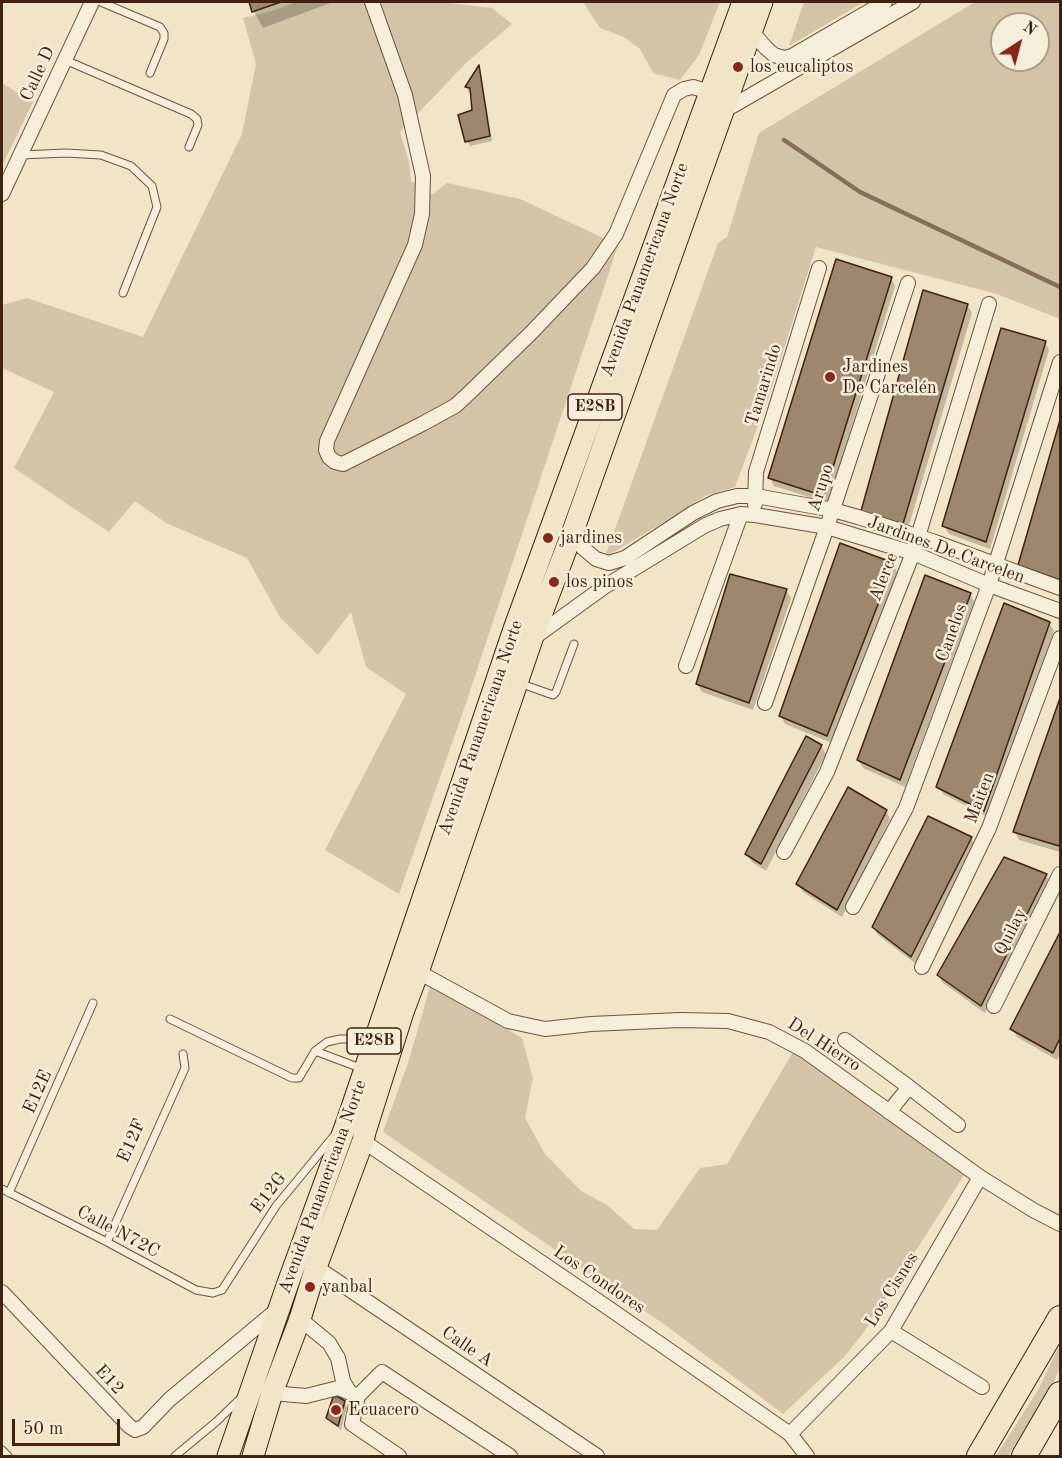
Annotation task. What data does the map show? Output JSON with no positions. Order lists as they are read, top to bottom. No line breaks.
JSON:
{"streets":{"main road":["Avenida Panamericana Norte","E28B"],"street":["Calle D","Tamarindo","Arupo","Jardines De Carcelen","Alerce","Canelos","Maiten","Quilay","Del Hierro","Los Condores","Los Cisnes","Calle A","E12"],"lane":["E12E","E12F","E12G","Calle N72C"]},"crossings":[["Avenida Panamericana Norte","Jardines De Carcelen"],["Avenida Panamericana Norte","Del Hierro"],["Avenida Panamericana Norte","E12G"],["Avenida Panamericana Norte","Los Condores"],["Avenida Panamericana Norte","Calle A"],["Avenida Panamericana Norte","E12"],["Tamarindo","Jardines De Carcelen"],["Arupo","Jardines De Carcelen"],["Jardines De Carcelen","Alerce"],["Jardines De Carcelen","Canelos"],["Del Hierro","Los Cisnes"],["E12E","Calle N72C"],["E12F","Calle N72C"],["E12G","Calle N72C"],["Los Condores","Los Cisnes"]],"places":["los eucaliptos","Jardines De Carcelén","jardines","los pinos","yanbal","Ecuacero"],"scale_bar":"50 m","north":"top right"}
